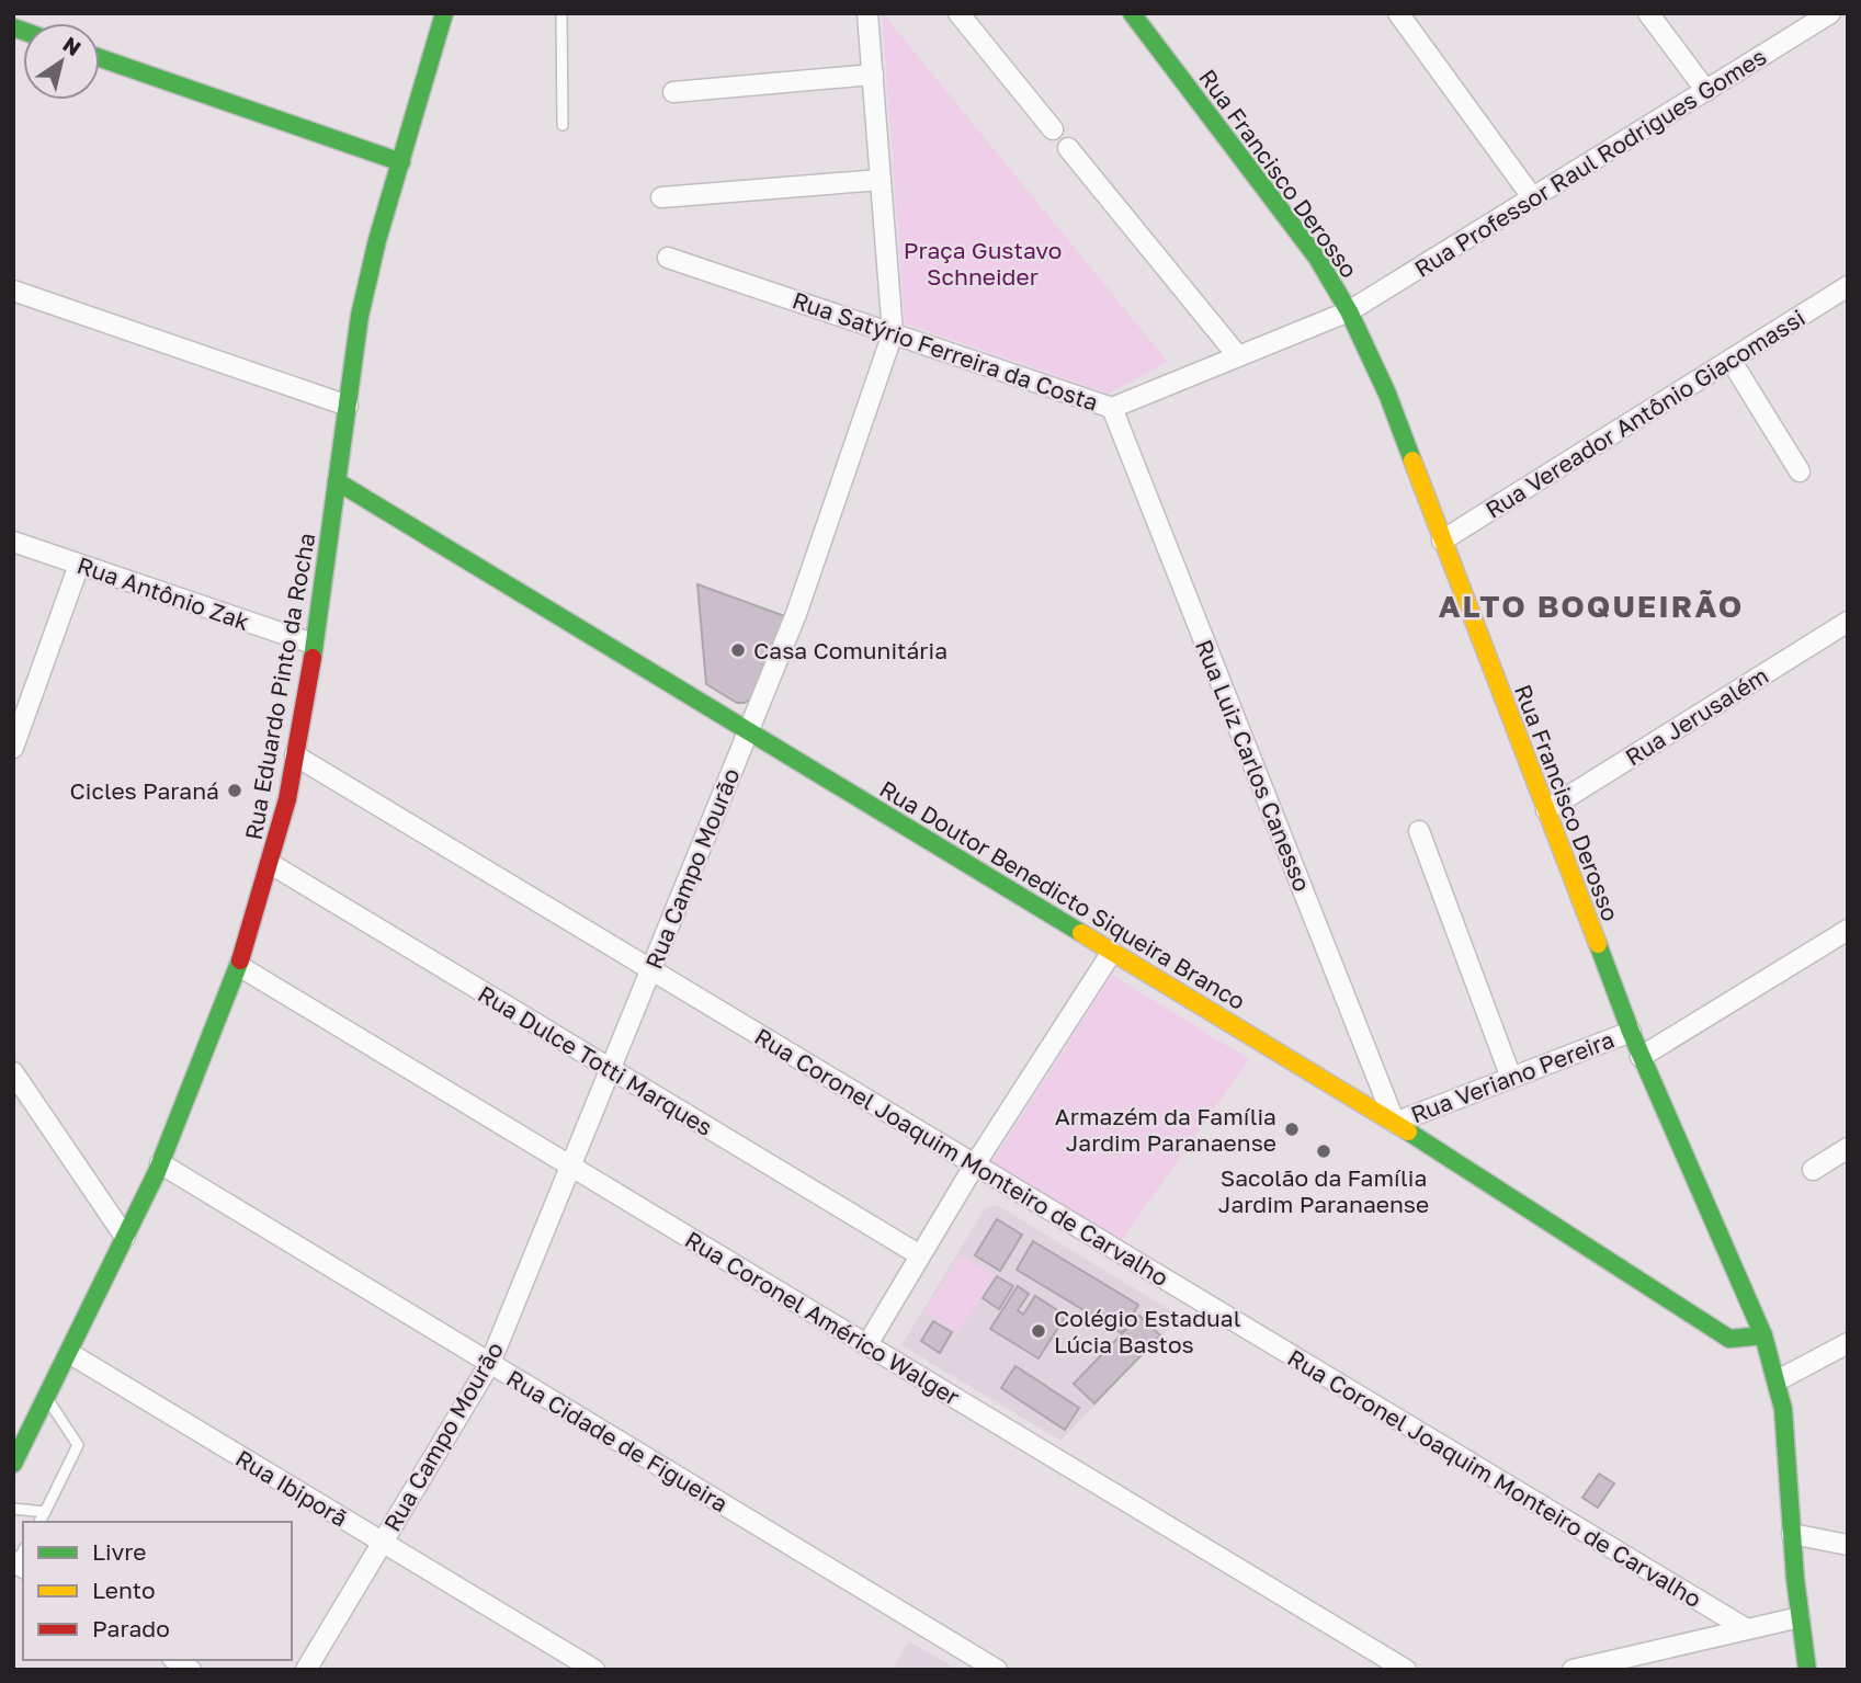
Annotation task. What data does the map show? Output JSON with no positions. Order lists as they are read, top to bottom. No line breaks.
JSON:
{"streets":{"street":["Rua Professor Raul Rodrigues Gomes","Rua Francisco Derosso","Rua Satýrio Ferreira da Costa","Rua Vereador Antônio Giacomassi","Rua Antônio Zak","Rua Eduardo Pinto da Rocha","Rua Jerusalém","Rua Luiz Carlos Canesso","Rua Campo Mourão","Rua Doutor Benedicto Siqueira Branco","Rua Dulce Totti Marques","Rua Veriano Pereira","Rua Coronel Joaquim Monteiro de Carvalho","Rua Coronel Américo Walger","Rua Cidade de Figueira","Rua Ibiporã"]},"crossings":[["Rua Professor Raul Rodrigues Gomes","Rua Francisco Derosso"],["Rua Professor Raul Rodrigues Gomes","Rua Satýrio Ferreira da Costa"],["Rua Francisco Derosso","Rua Satýrio Ferreira da Costa"],["Rua Francisco Derosso","Rua Vereador Antônio Giacomassi"],["Rua Francisco Derosso","Rua Jerusalém"],["Rua Francisco Derosso","Rua Doutor Benedicto Siqueira Branco"],["Rua Francisco Derosso","Rua Veriano Pereira"],["Rua Satýrio Ferreira da Costa","Rua Luiz Carlos Canesso"],["Rua Satýrio Ferreira da Costa","Rua Campo Mourão"],["Rua Antônio Zak","Rua Eduardo Pinto da Rocha"],["Rua Eduardo Pinto da Rocha","Rua Doutor Benedicto Siqueira Branco"],["Rua Eduardo Pinto da Rocha","Rua Dulce Totti Marques"],["Rua Eduardo Pinto da Rocha","Rua Coronel Joaquim Monteiro de Carvalho"],["Rua Eduardo Pinto da Rocha","Rua Coronel Américo Walger"],["Rua Eduardo Pinto da Rocha","Rua Cidade de Figueira"],["Rua Eduardo Pinto da Rocha","Rua Ibiporã"],["Rua Luiz Carlos Canesso","Rua Doutor Benedicto Siqueira Branco"],["Rua Luiz Carlos Canesso","Rua Veriano Pereira"],["Rua Campo Mourão","Rua Doutor Benedicto Siqueira Branco"],["Rua Campo Mourão","Rua Dulce Totti Marques"],["Rua Campo Mourão","Rua Coronel Joaquim Monteiro de Carvalho"],["Rua Campo Mourão","Rua Coronel Américo Walger"],["Rua Campo Mourão","Rua Cidade de Figueira"],["Rua Campo Mourão","Rua Ibiporã"],["Rua Doutor Benedicto Siqueira Branco","Rua Veriano Pereira"]],"districts":["ALTO BOQUEIRÃO"],"parks":["Praça Gustavo Schneider"],"places":["Casa Comunitária","Cicles Paraná","Armazém da Família Jardim Paranaense","Sacolão da Família Jardim Paranaense","Colégio Estadual Lúcia Bastos"],"legend":["Livre","Lento","Parado"],"north":"top right"}
